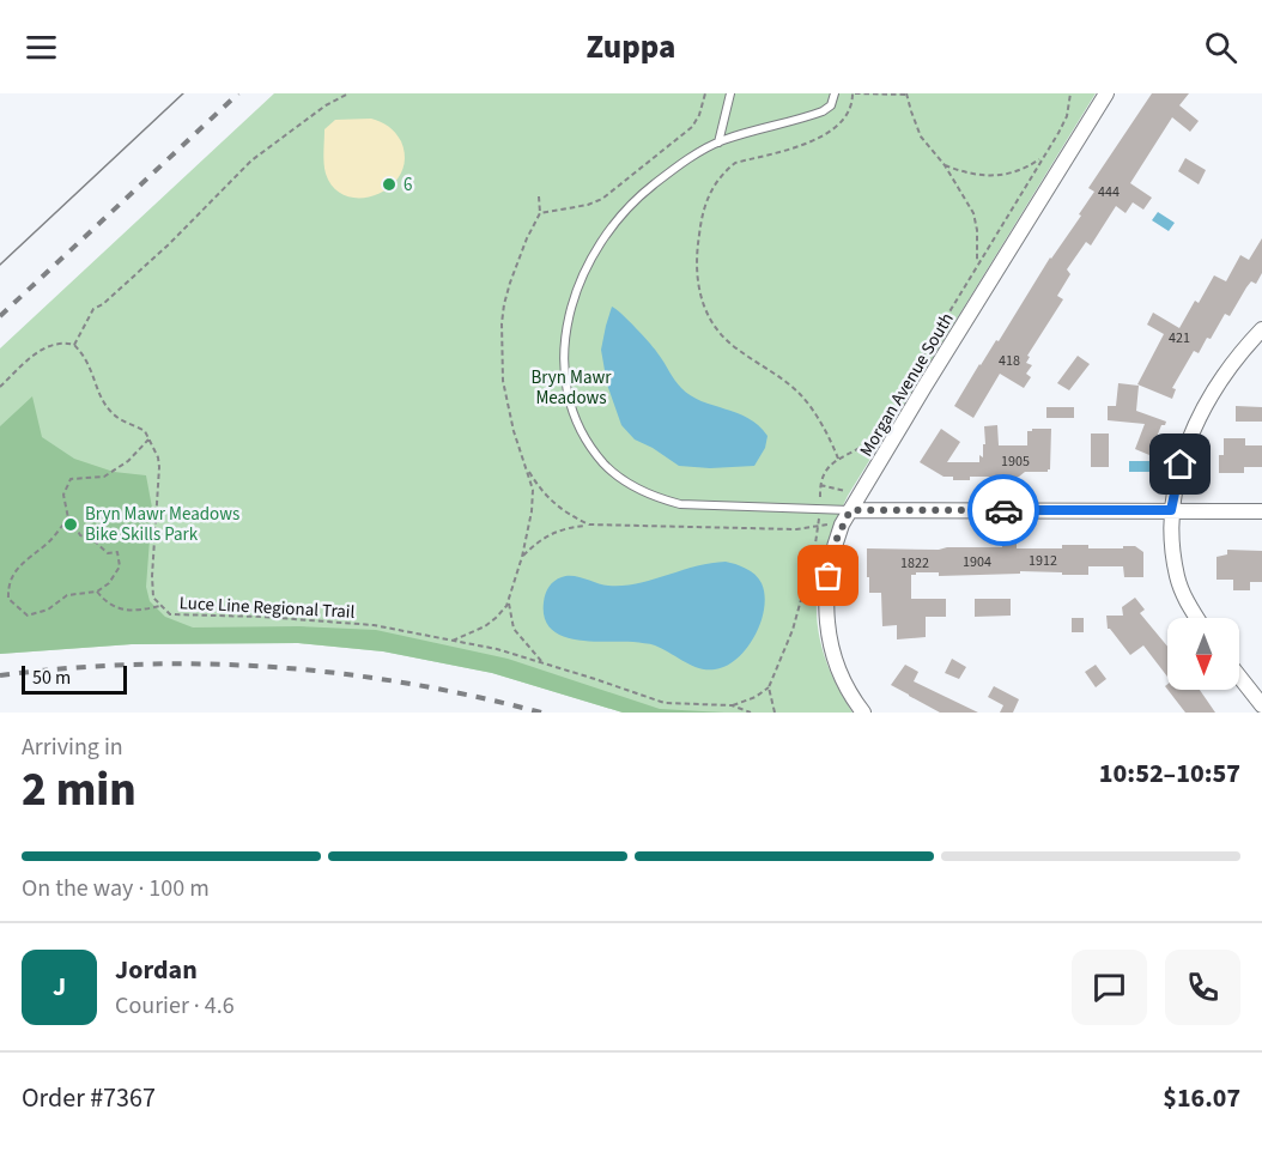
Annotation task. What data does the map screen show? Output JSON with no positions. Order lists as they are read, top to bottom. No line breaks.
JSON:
{"streets":{"street":["Morgan Avenue South"],"path":["Luce Line Regional Trail"]},"parks":["Bryn Mawr Meadows"],"places":["6","Bryn Mawr Meadows Bike Skills Park"],"house_numbers":["444","421","418","1905","1912","1904","1822"],"scale_bar":"50 m","north":"bottom","page":{"header":"Zuppa","scale":"50 m","heading":["2 min","Arriving in","10:52–10:57"],"panel":["Jordan","Courier · 4.6","Order #7367","$16.07"],"bar":"On the way · 100 m","round":"J"}}
